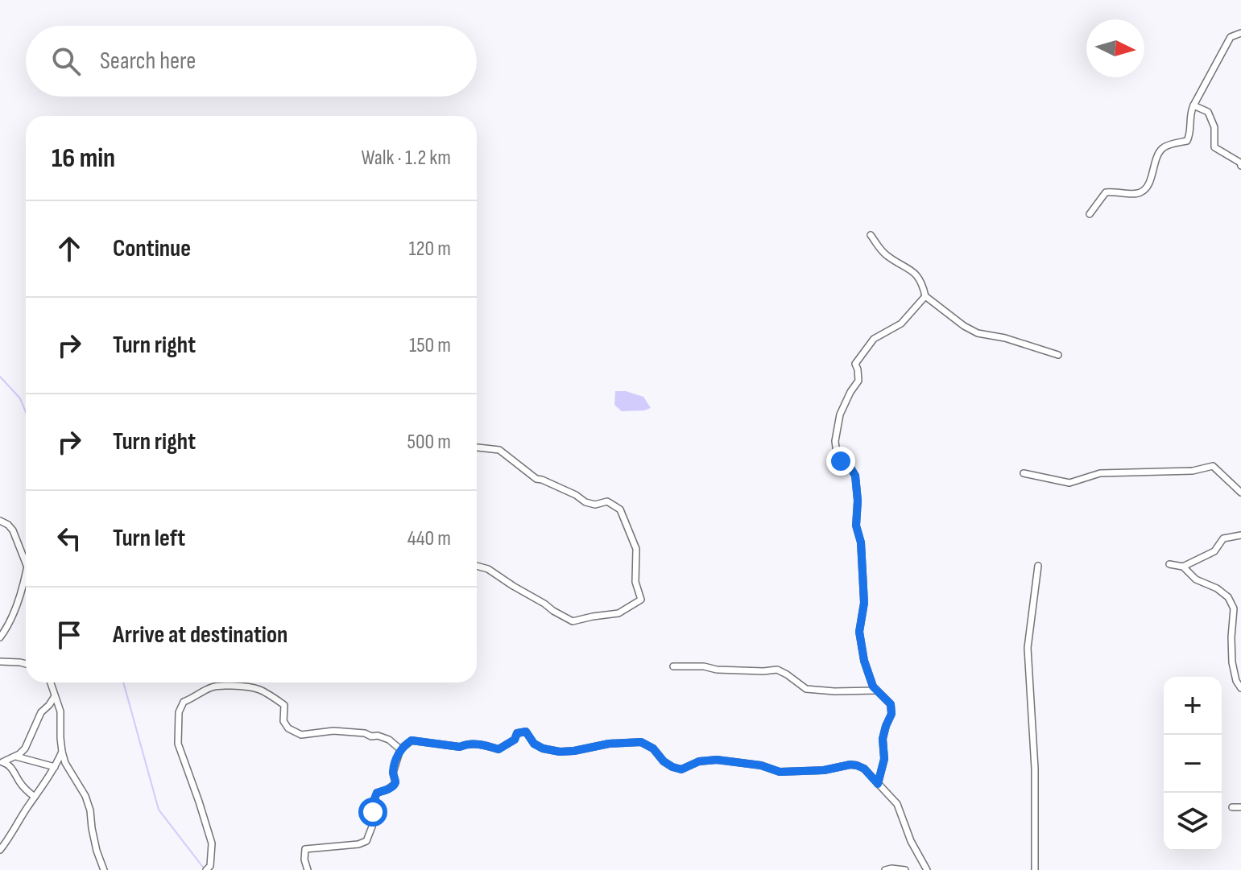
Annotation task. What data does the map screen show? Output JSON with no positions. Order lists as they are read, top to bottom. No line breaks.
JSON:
{"north":"right","page":{"search":"Search here","heading":["16 min","Walk · 1.2 km"],"list":[["Continue","120 m"],["Turn right","150 m"],["Turn right","500 m"],["Turn left","440 m"],"Arrive at destination"],"map_buttons":["+","−"]}}
